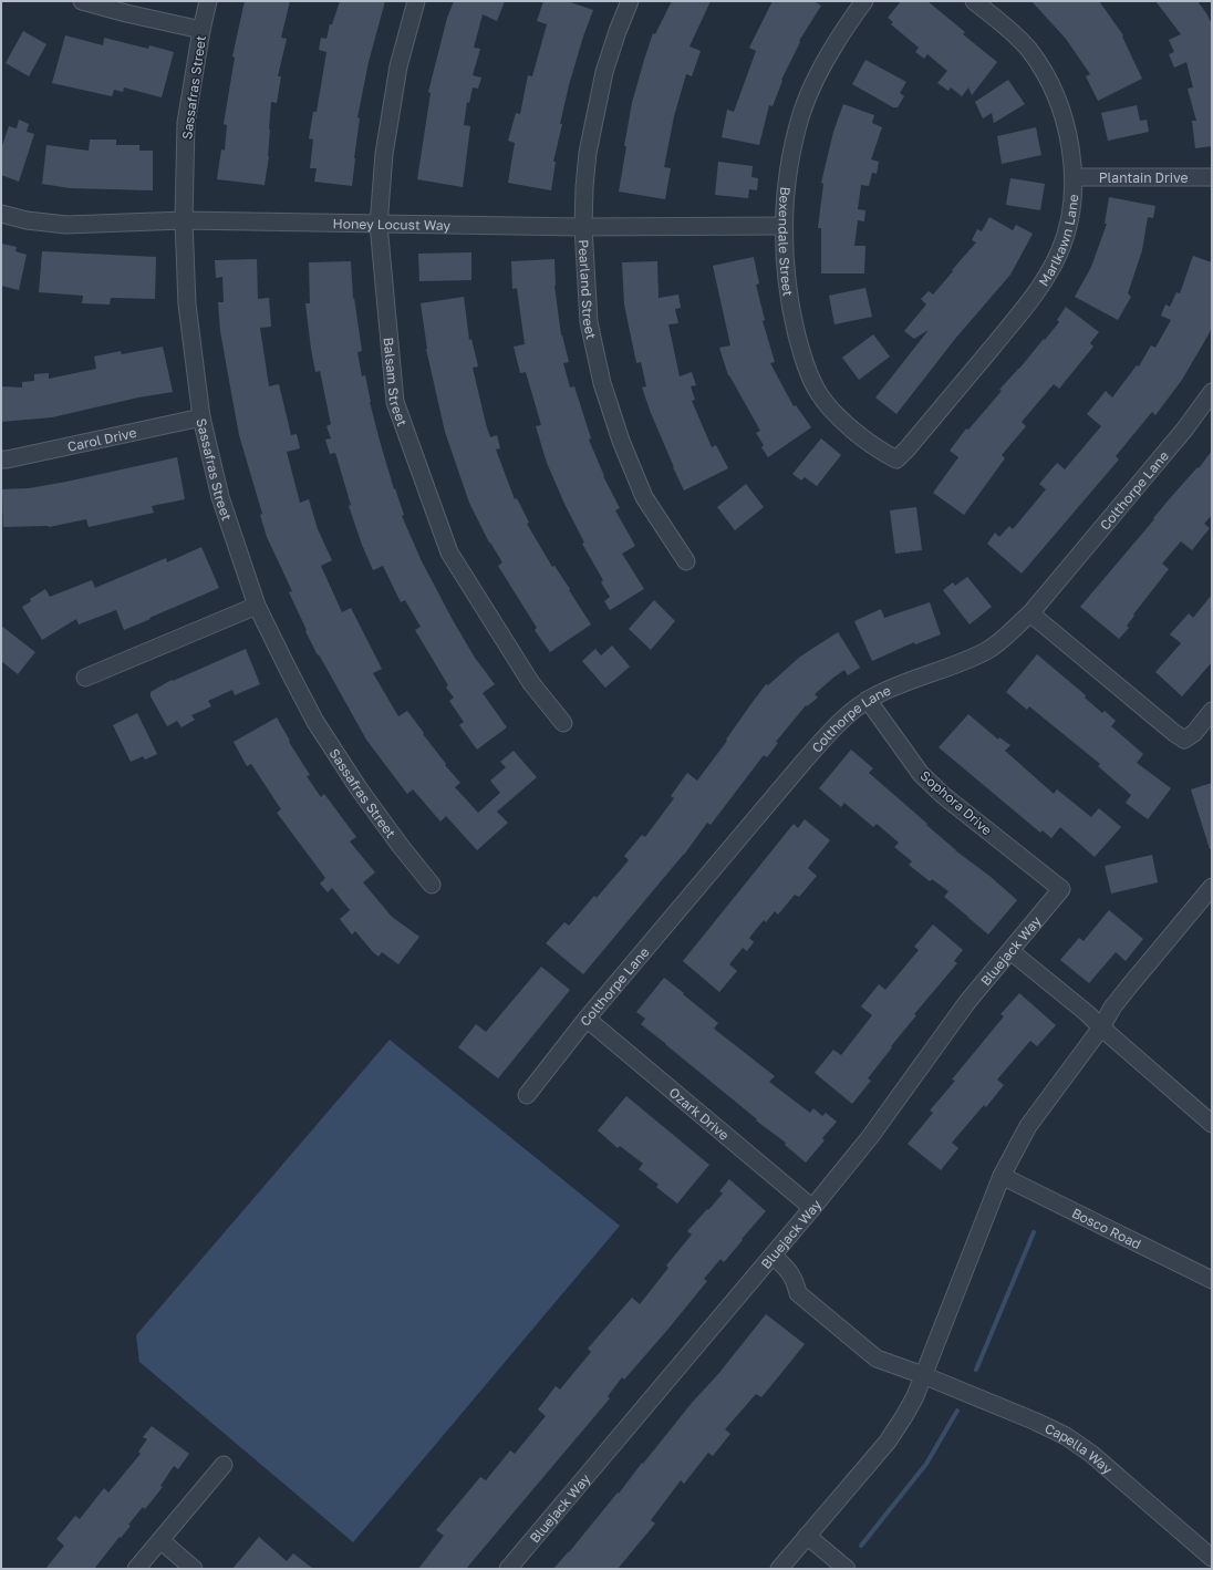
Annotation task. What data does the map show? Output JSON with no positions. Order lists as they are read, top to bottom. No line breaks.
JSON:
{"streets":{"street":["Sassafras Street","Plantain Drive","Honey Locust Way","Marlkawn Lane","Bexendale Street","Pearland Street","Balsam Street","Carol Drive","Colthorpe Lane","Sophora Drive","Bluejack Way","Ozark Drive","Bosco Road","Capella Way"]},"crossings":[["Sassafras Street","Honey Locust Way"],["Sassafras Street","Carol Drive"],["Plantain Drive","Marlkawn Lane"],["Honey Locust Way","Bexendale Street"],["Honey Locust Way","Pearland Street"],["Honey Locust Way","Balsam Street"],["Marlkawn Lane","Bexendale Street"],["Colthorpe Lane","Sophora Drive"],["Colthorpe Lane","Ozark Drive"],["Sophora Drive","Bluejack Way"],["Bluejack Way","Ozark Drive"],["Bluejack Way","Capella Way"]]}
